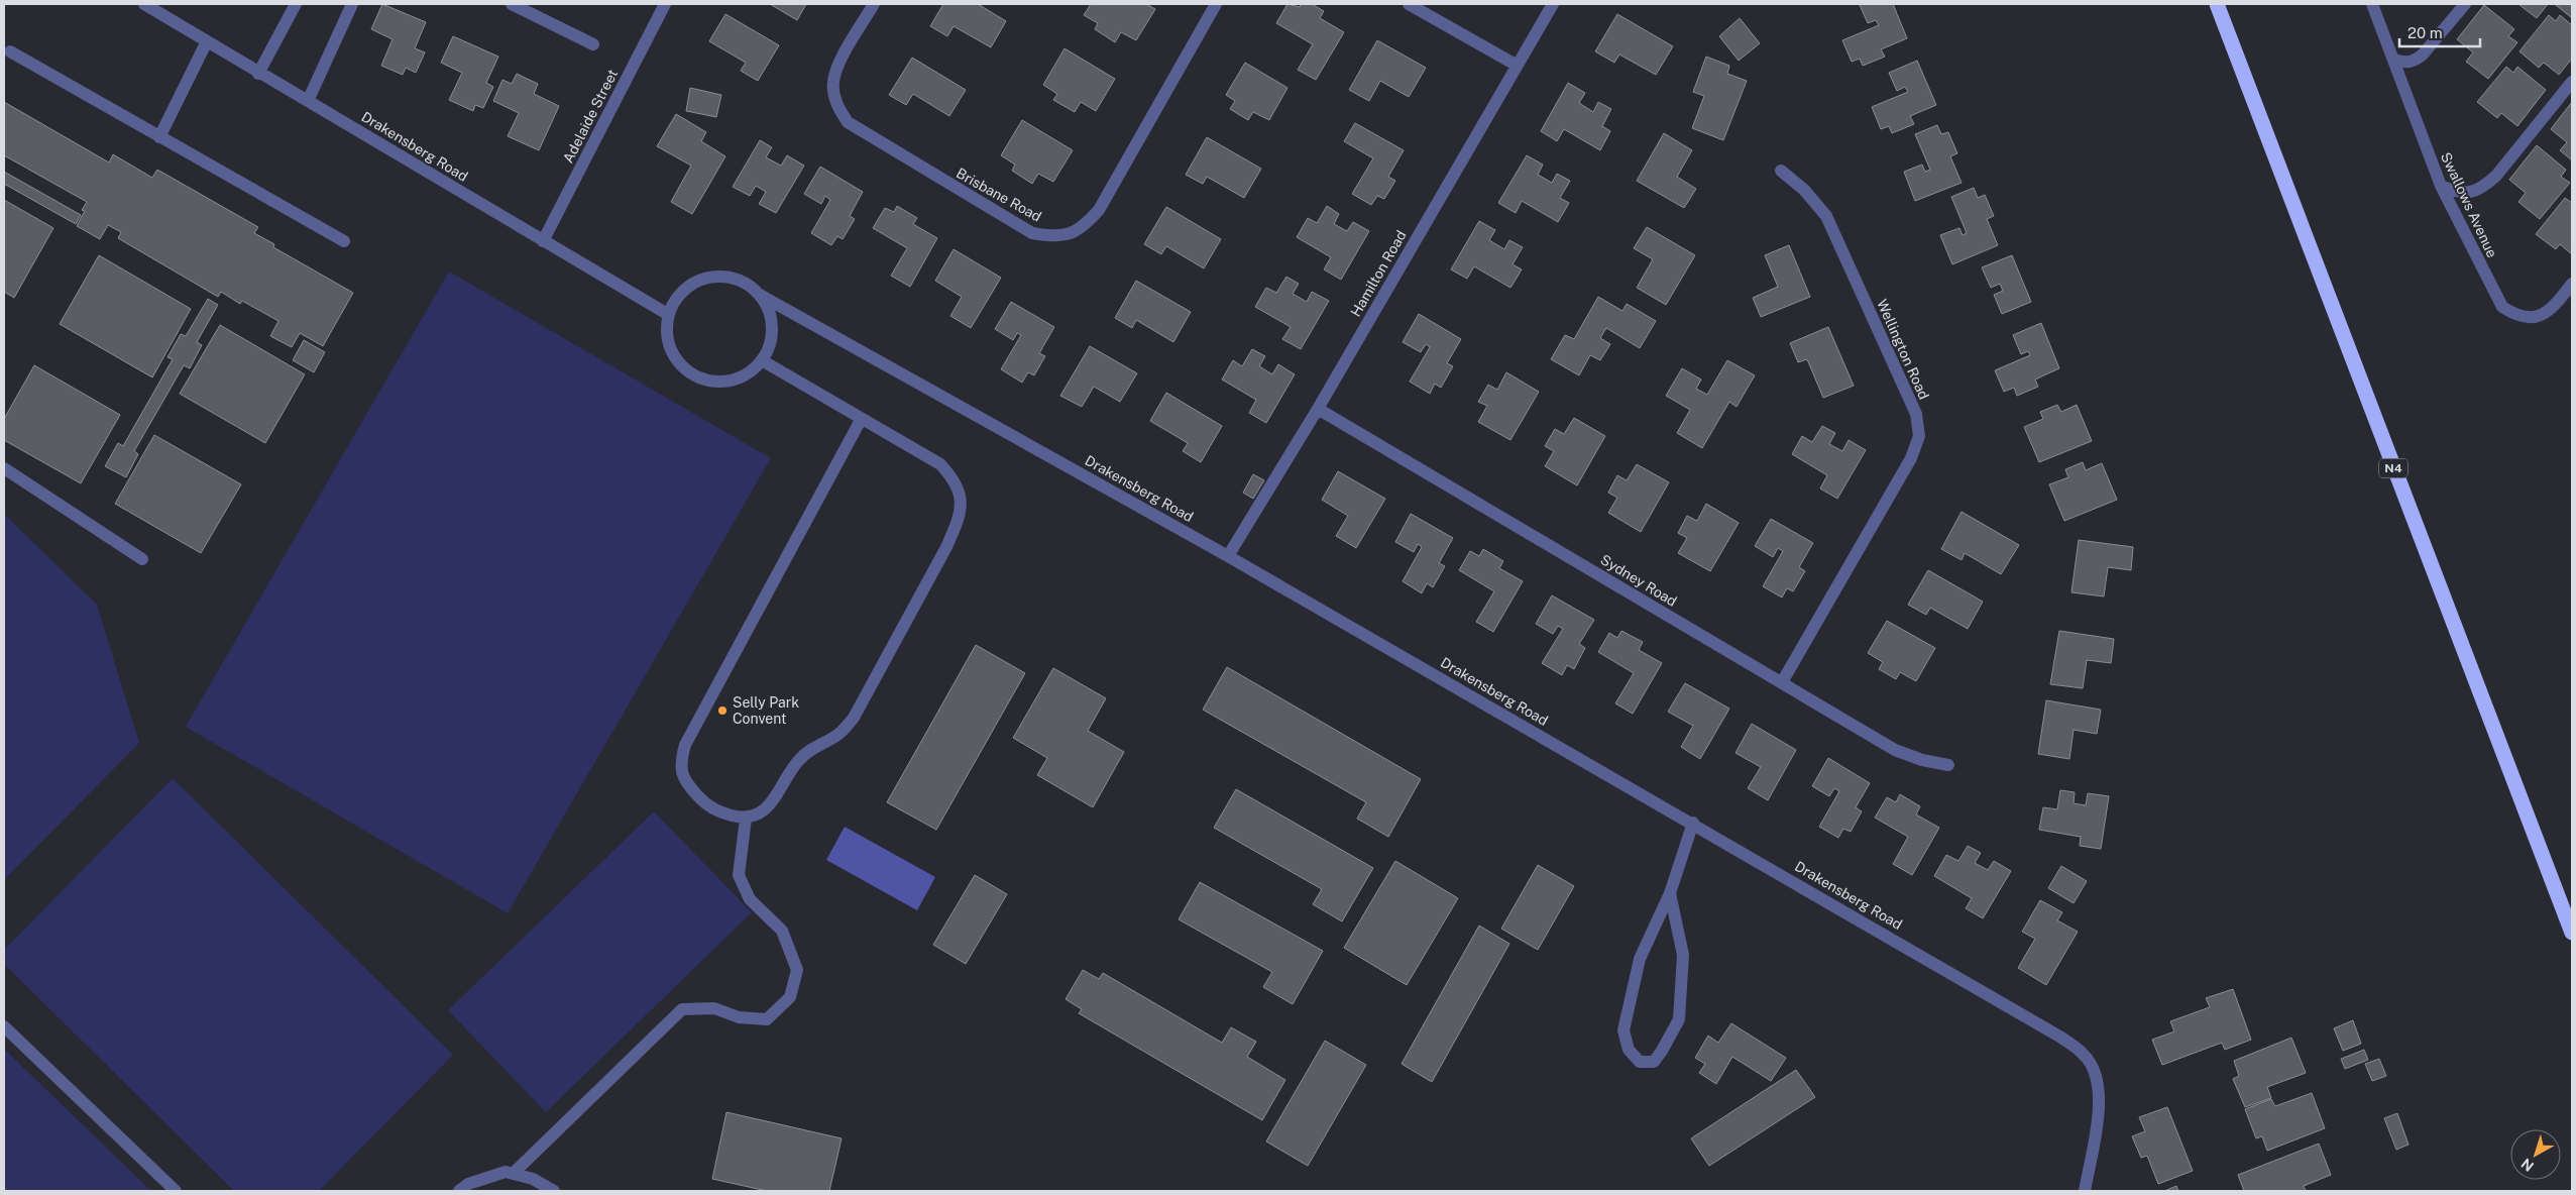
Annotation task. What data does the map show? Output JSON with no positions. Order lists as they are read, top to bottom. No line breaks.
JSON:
{"streets":{"highway":["N4"],"street":["Adelaide Street","Drakensberg Road","Brisbane Road","Swallows Avenue","Hamilton Road","Wellington Road","Sydney Road"]},"crossings":[["Adelaide Street","Drakensberg Road"],["Drakensberg Road","Hamilton Road"],["Hamilton Road","Sydney Road"],["Wellington Road","Sydney Road"]],"places":["Selly Park Convent"],"scale_bar":"20 m","north":"bottom left"}
